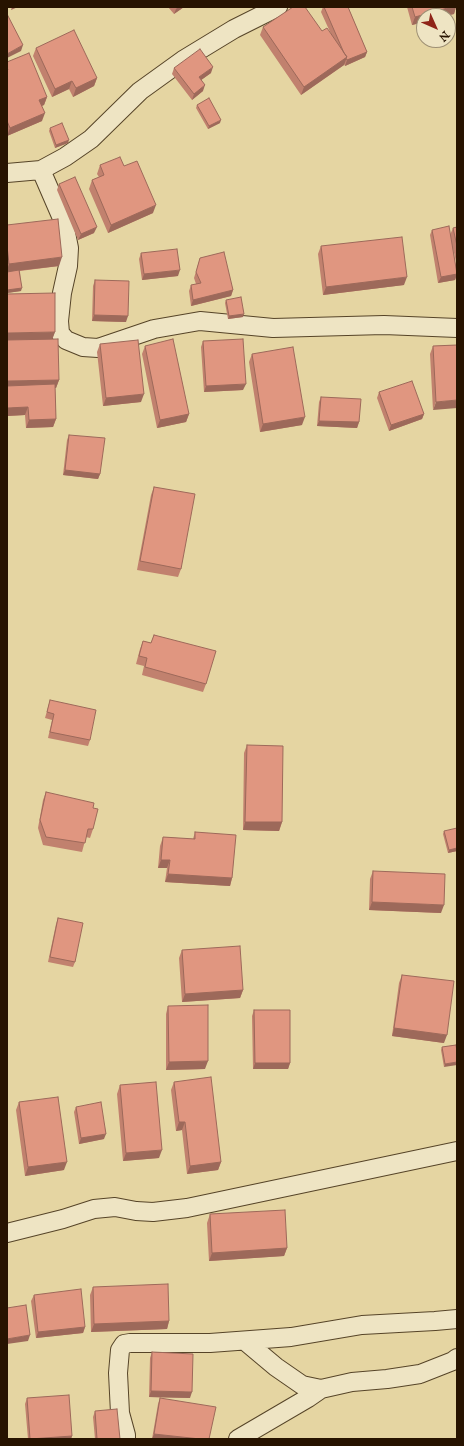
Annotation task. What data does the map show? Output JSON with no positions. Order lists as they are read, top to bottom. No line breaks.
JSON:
{"north":"bottom right"}
